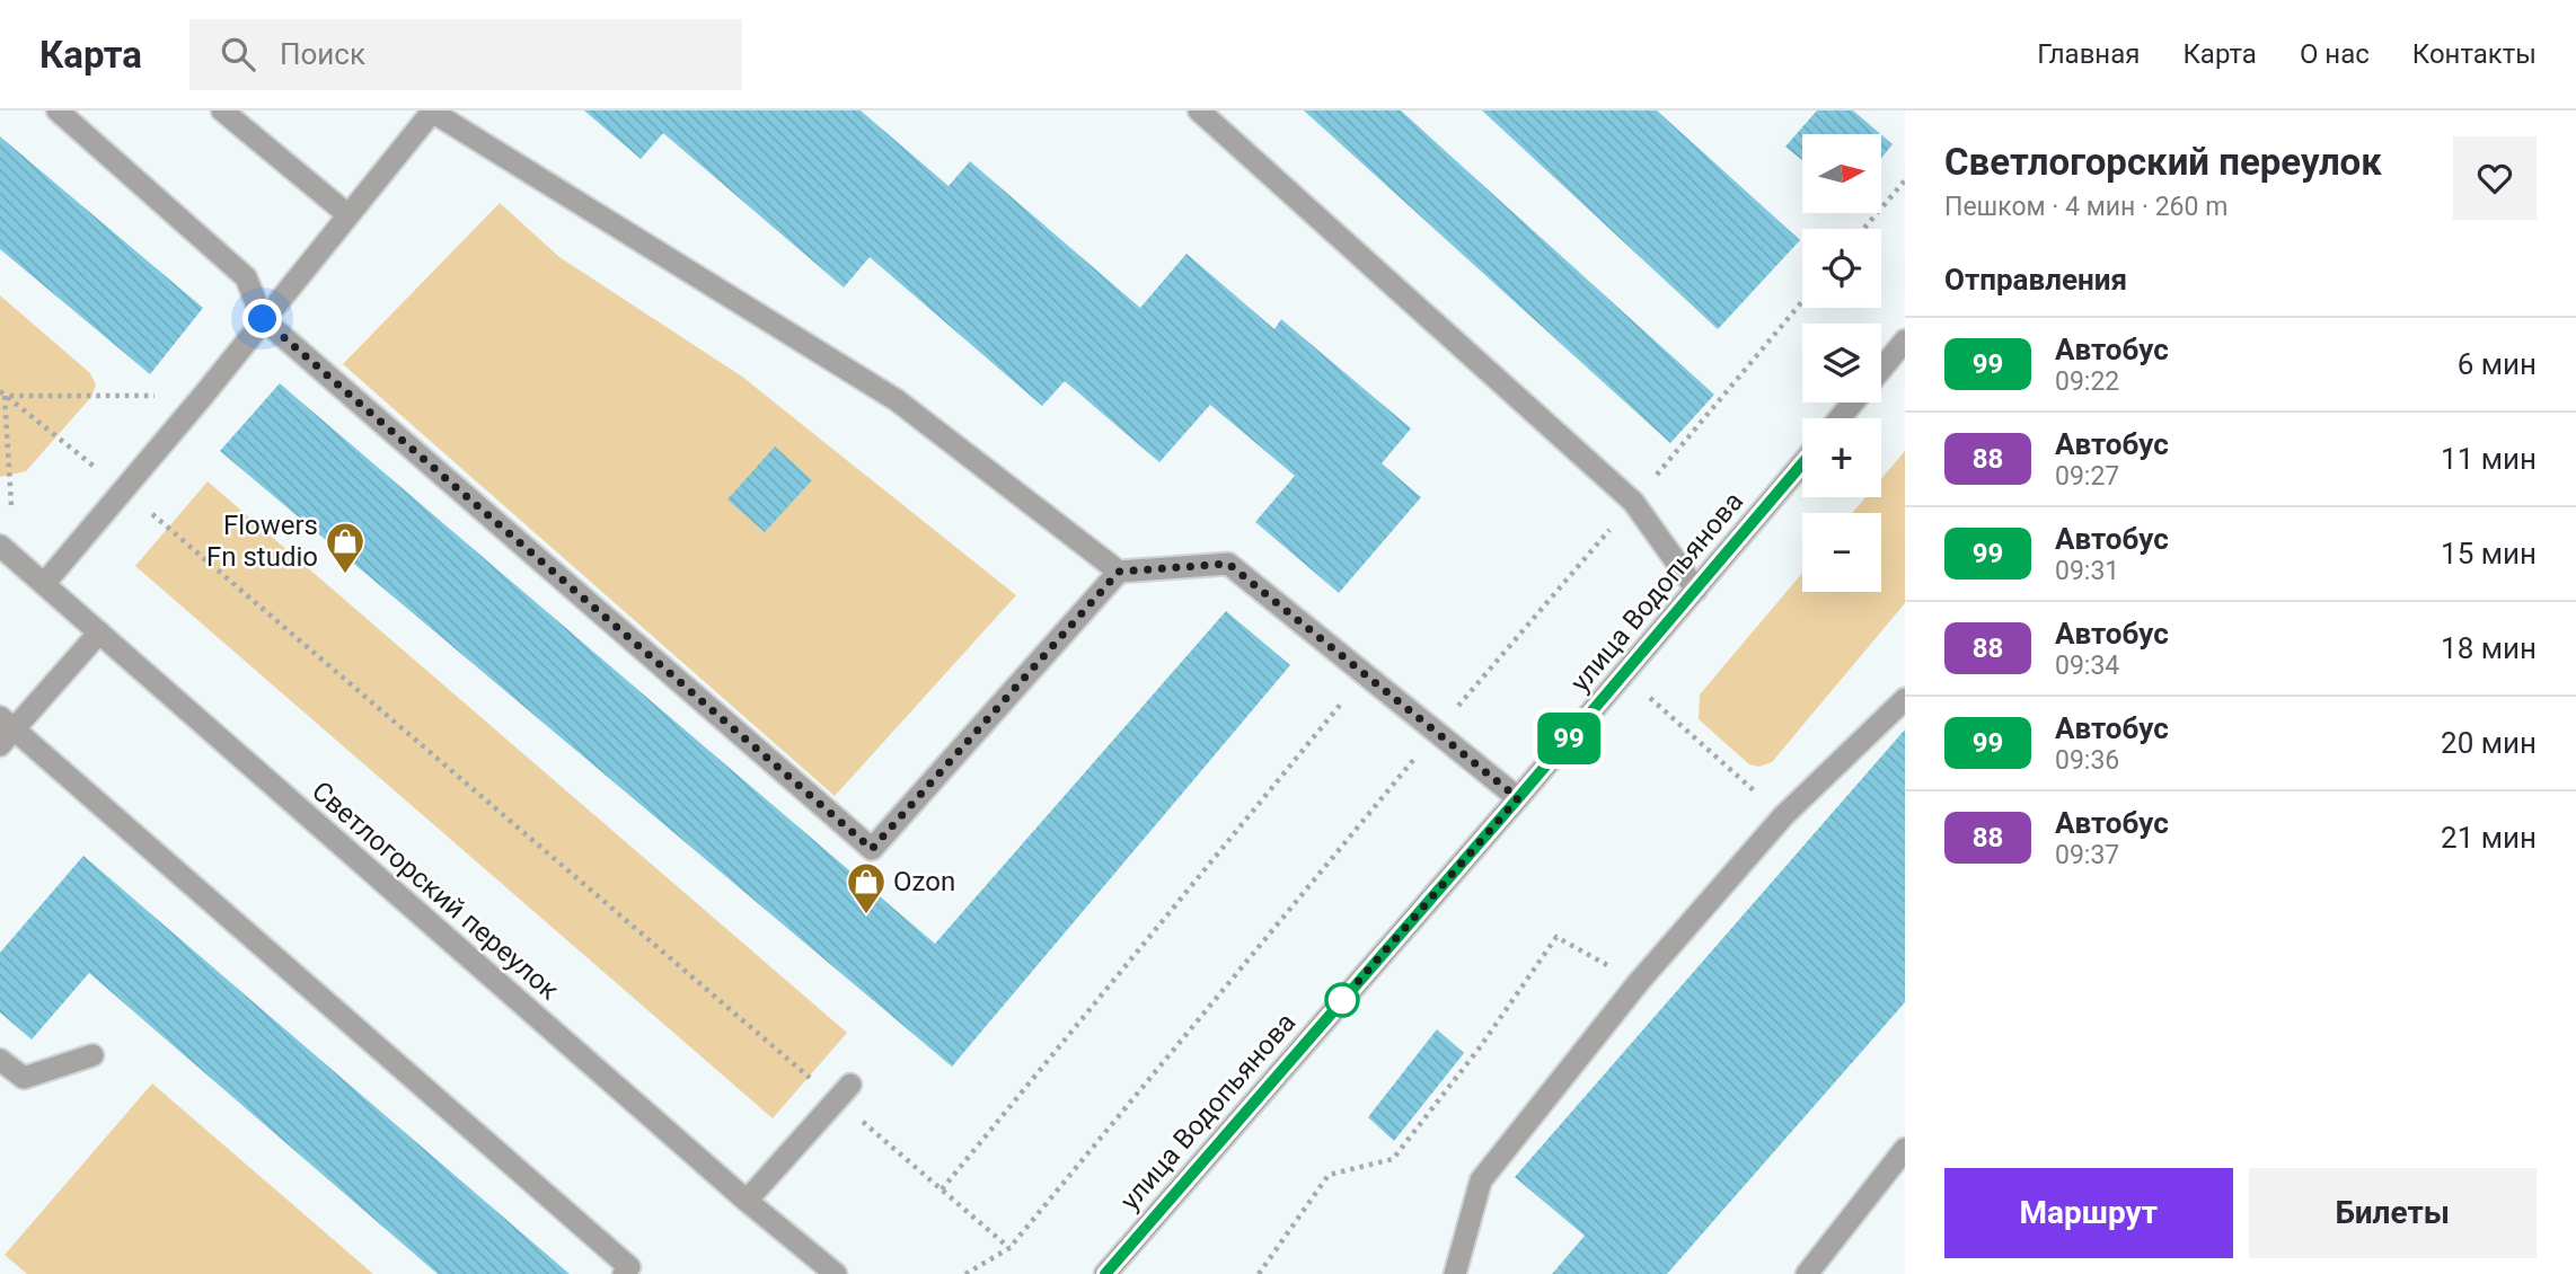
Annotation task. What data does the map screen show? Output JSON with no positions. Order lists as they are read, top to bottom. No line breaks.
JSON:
{"streets":{"street":["улица Водопьянова","Светлогорский переулок"]},"places":{"shop":["Flowers Fn studio","Ozon"]},"lines":["bus line 99"],"north":"right","page":{"header":"Карта","search":"Поиск","nav":["Главная","Карта","О нас","Контакты"],"on_map":"99","heading":[["Светлогорский переулок","Пешком · 4 мин · 260 m"],"Отправления"],"map_buttons":["+","−"],"list":[{"mark":"99","name":"Автобус","note":"09:22","value":"6 мин"},{"mark":"88","name":"Автобус","note":"09:27","value":"11 мин"},{"mark":"99","name":"Автобус","note":"09:31","value":"15 мин"},{"mark":"88","name":"Автобус","note":"09:34","value":"18 мин"},{"mark":"99","name":"Автобус","note":"09:36","value":"20 мин"},{"mark":"88","name":"Автобус","note":"09:37","value":"21 мин"}],"buttons":["Маршрут","Билеты"]}}
